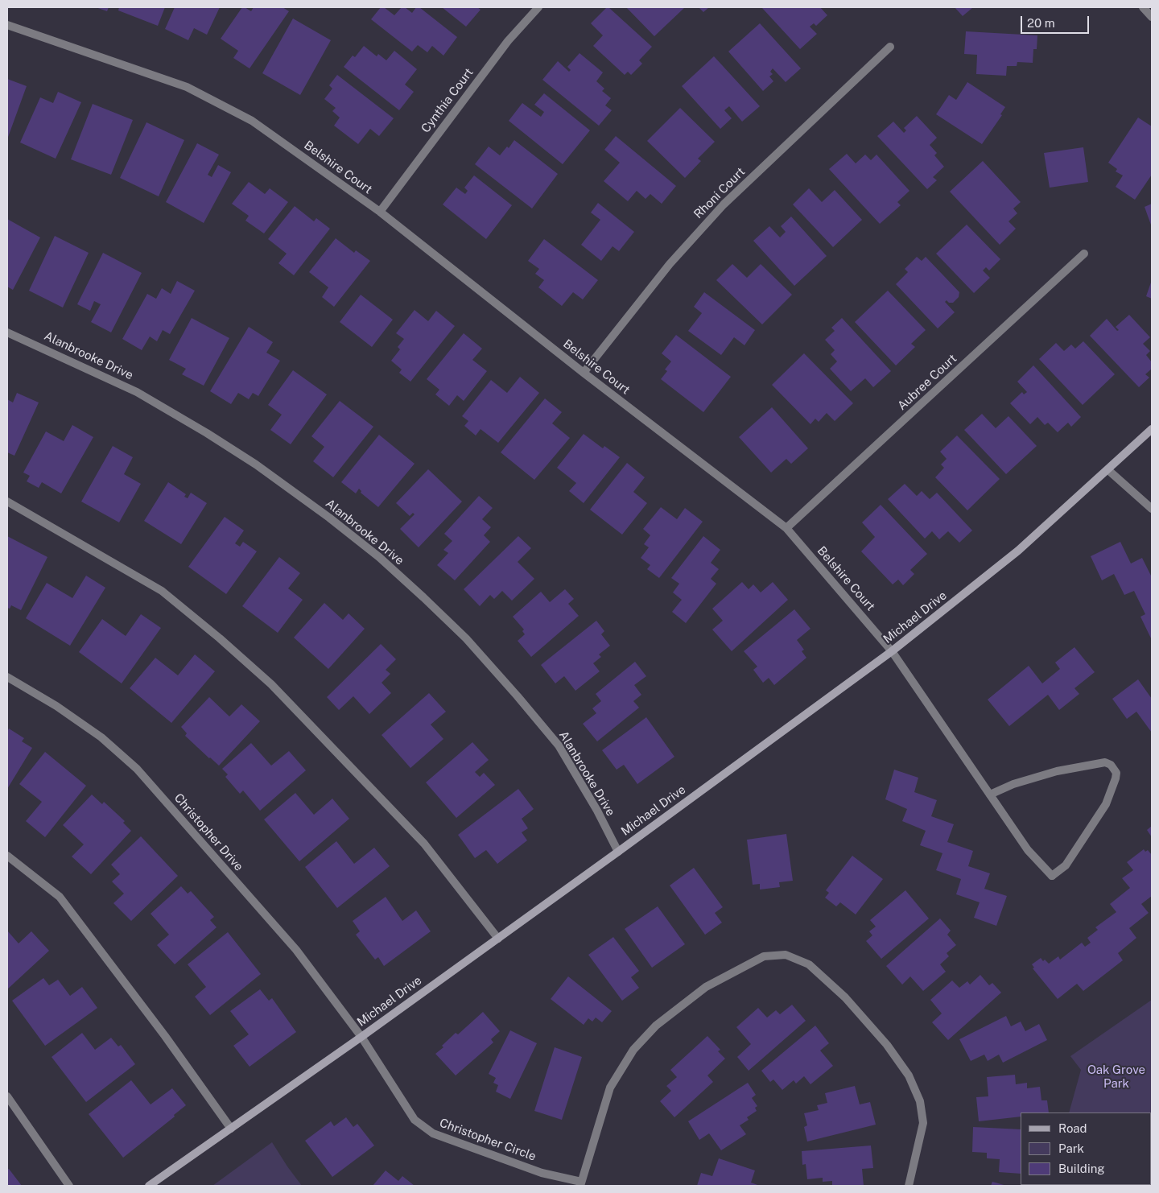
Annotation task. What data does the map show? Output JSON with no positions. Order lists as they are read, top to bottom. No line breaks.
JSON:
{"streets":{"street":["Cynthia Court","Belshire Court","Rhoni Court","Alanbrooke Drive","Aubree Court","Michael Drive","Christopher Drive","Christopher Circle"]},"crossings":[["Cynthia Court","Belshire Court"],["Belshire Court","Rhoni Court"],["Belshire Court","Aubree Court"],["Belshire Court","Michael Drive"],["Alanbrooke Drive","Michael Drive"],["Michael Drive","Christopher Drive"],["Michael Drive","Christopher Circle"],["Christopher Drive","Christopher Circle"]],"parks":["Oak Grove Park"],"legend":["Road","Park","Building"],"scale_bar":"20 m"}
